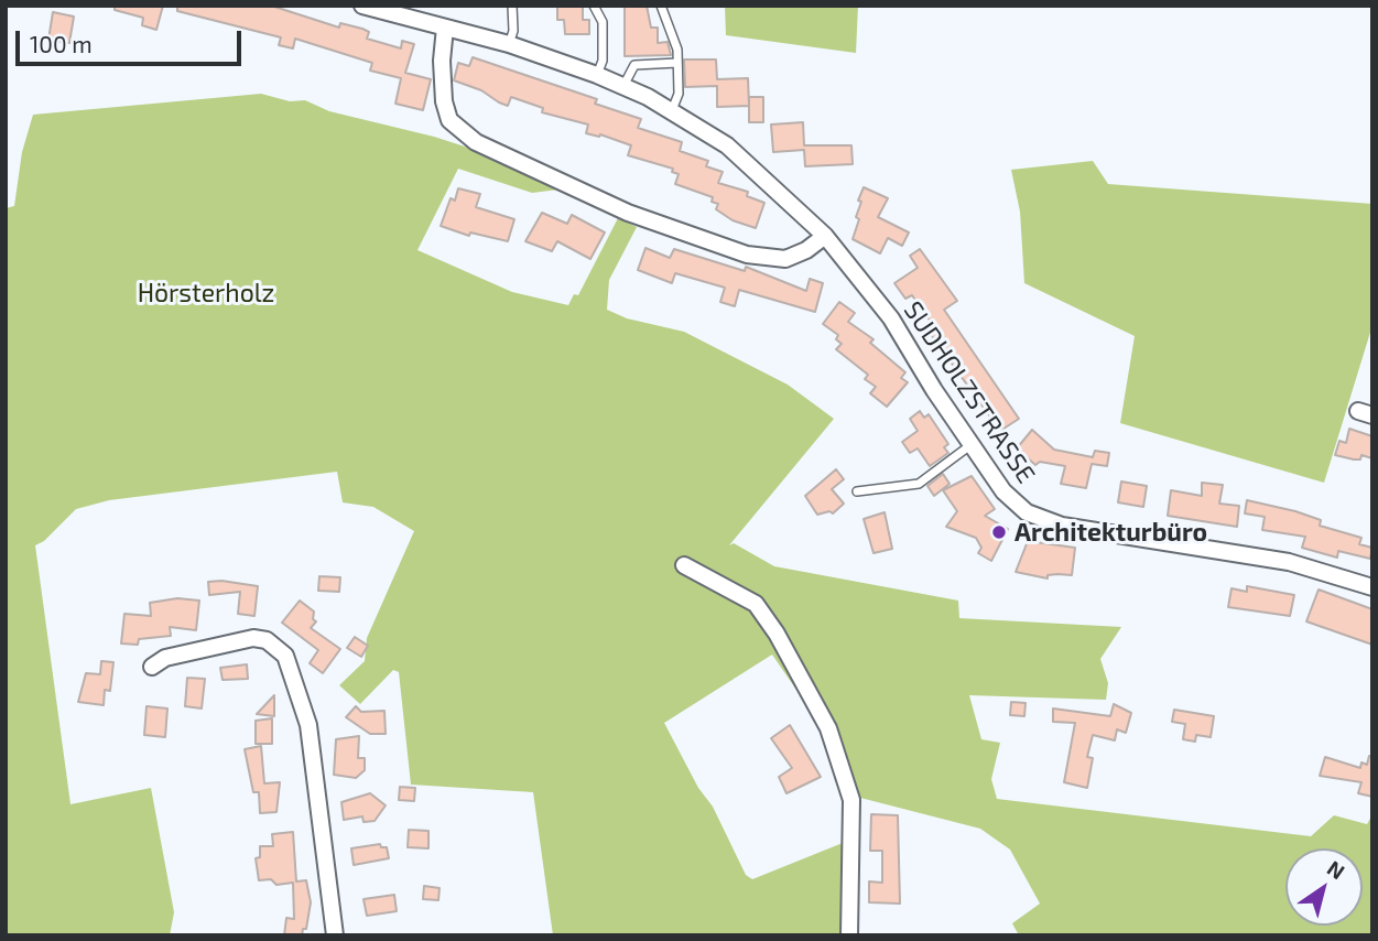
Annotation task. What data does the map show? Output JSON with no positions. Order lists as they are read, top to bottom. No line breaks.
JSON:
{"streets":{"street":["SUDHOLZSTRASSE"]},"parks":["Hörsterholz"],"places":["Architekturbüro"],"scale_bar":"100 m","north":"top right"}
